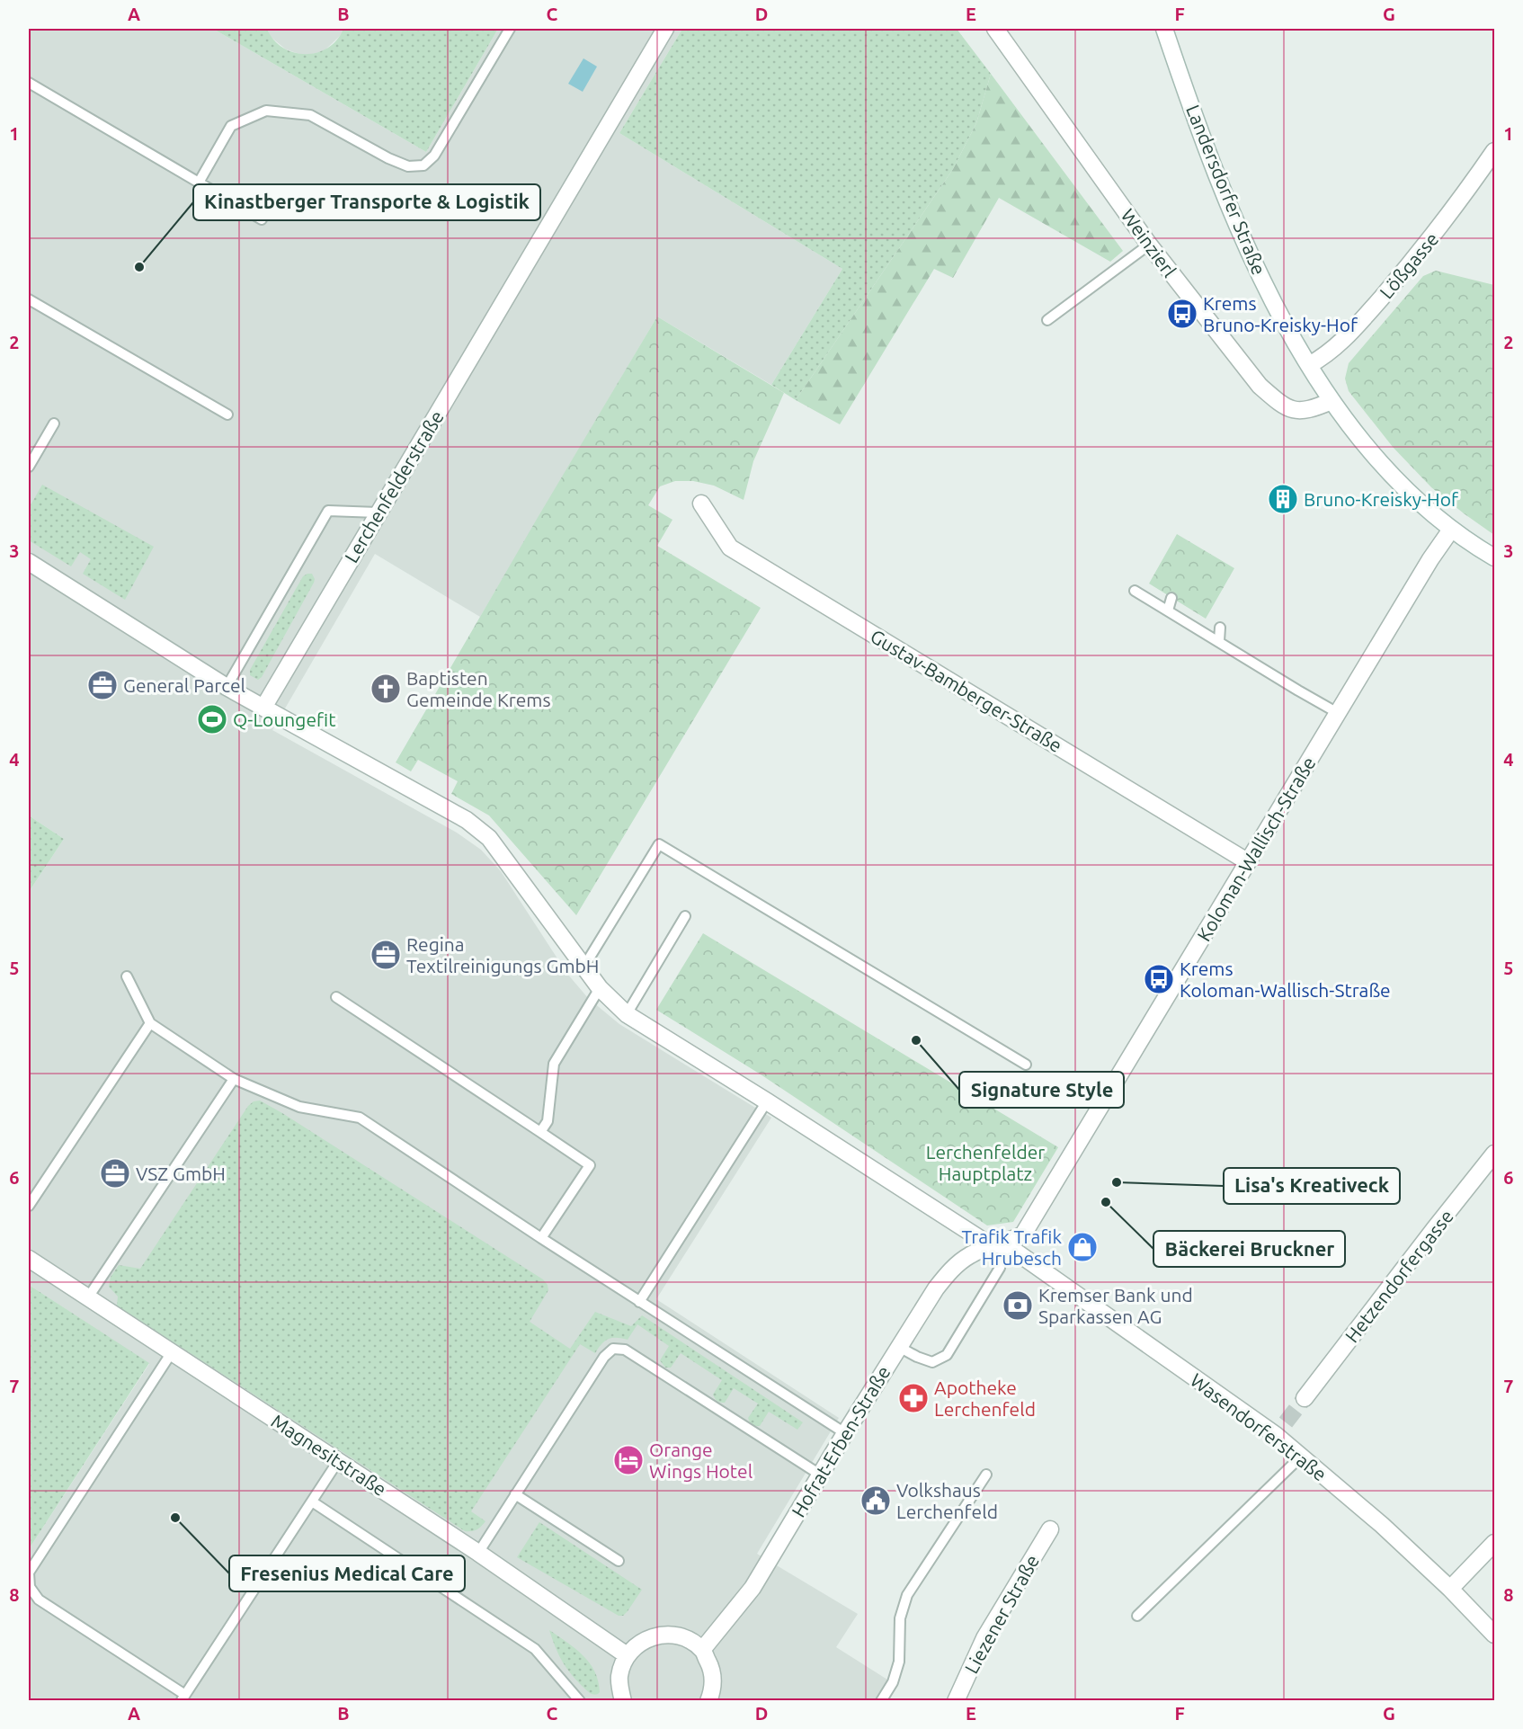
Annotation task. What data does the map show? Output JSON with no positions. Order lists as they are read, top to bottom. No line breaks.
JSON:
{"streets":{"street":["Landersdorfer Straße","Weinzierl","Lößgasse","Lerchenfelderstraße","Gustav-Bamberger-Straße","Koloman-Wallisch-Straße","Hetzendorfergasse","Wasendorferstraße","Hofrat-Erben-Straße","Magnesitstraße","Liezener Straße"]},"crossings":[["Landersdorfer Straße","Weinzierl"],["Landersdorfer Straße","Lößgasse"],["Landersdorfer Straße","Koloman-Wallisch-Straße"],["Gustav-Bamberger-Straße","Koloman-Wallisch-Straße"],["Koloman-Wallisch-Straße","Wasendorferstraße"],["Koloman-Wallisch-Straße","Hofrat-Erben-Straße"],["Wasendorferstraße","Hofrat-Erben-Straße"]],"parks":["Lerchenfelder Hauptplatz"],"places":{"other":["Kinastberger Transporte & Logistik","Signature Style","Lisa's Kreativeck","Bäckerei Bruckner","Fresenius Medical Care"],"bus stop":["Krems Bruno-Kreisky-Hof","Krems Koloman-Wallisch-Straße"],"building":["Bruno-Kreisky-Hof"],"office":["General Parcel","Regina Textilreinigungs GmbH","VSZ GmbH"],"church":["Baptisten Gemeinde Krems"],"sports":["Q-Loungefit"],"shop":["Trafik Trafik Hrubesch"],"bank":["Kremser Bank und Sparkassen AG"],"pharmacy":["Apotheke Lerchenfeld"],"hotel":["Orange Wings Hotel"],"public building":["Volkshaus Lerchenfeld"]},"grid":{"columns":["A","B","C","D","E","F","G"],"rows":["1","2","3","4","5","6","7","8"]}}
